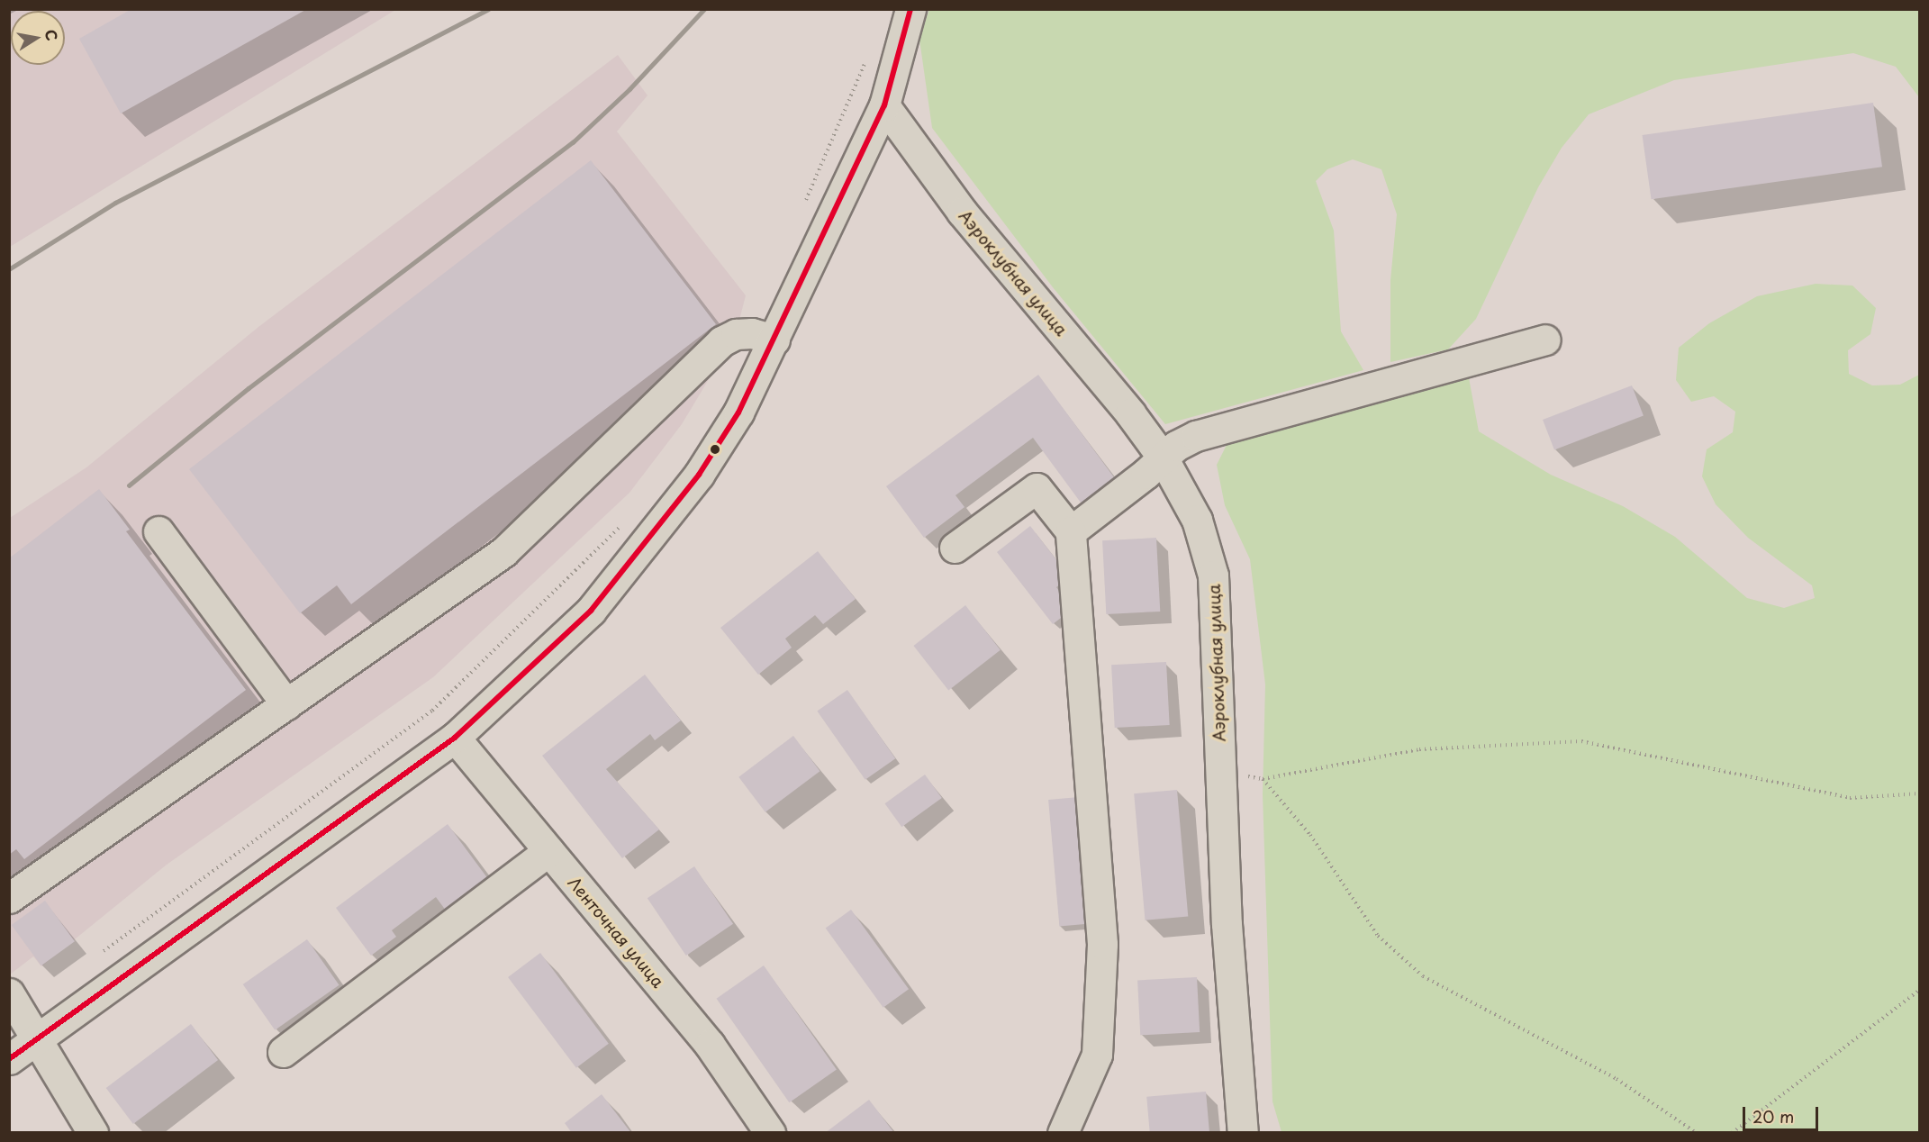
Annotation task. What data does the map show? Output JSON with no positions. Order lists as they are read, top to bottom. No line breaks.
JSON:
{"streets":{"street":["Аэроклубная улица","Ленточная улица"]},"scale_bar":"20 m","north":"right"}
